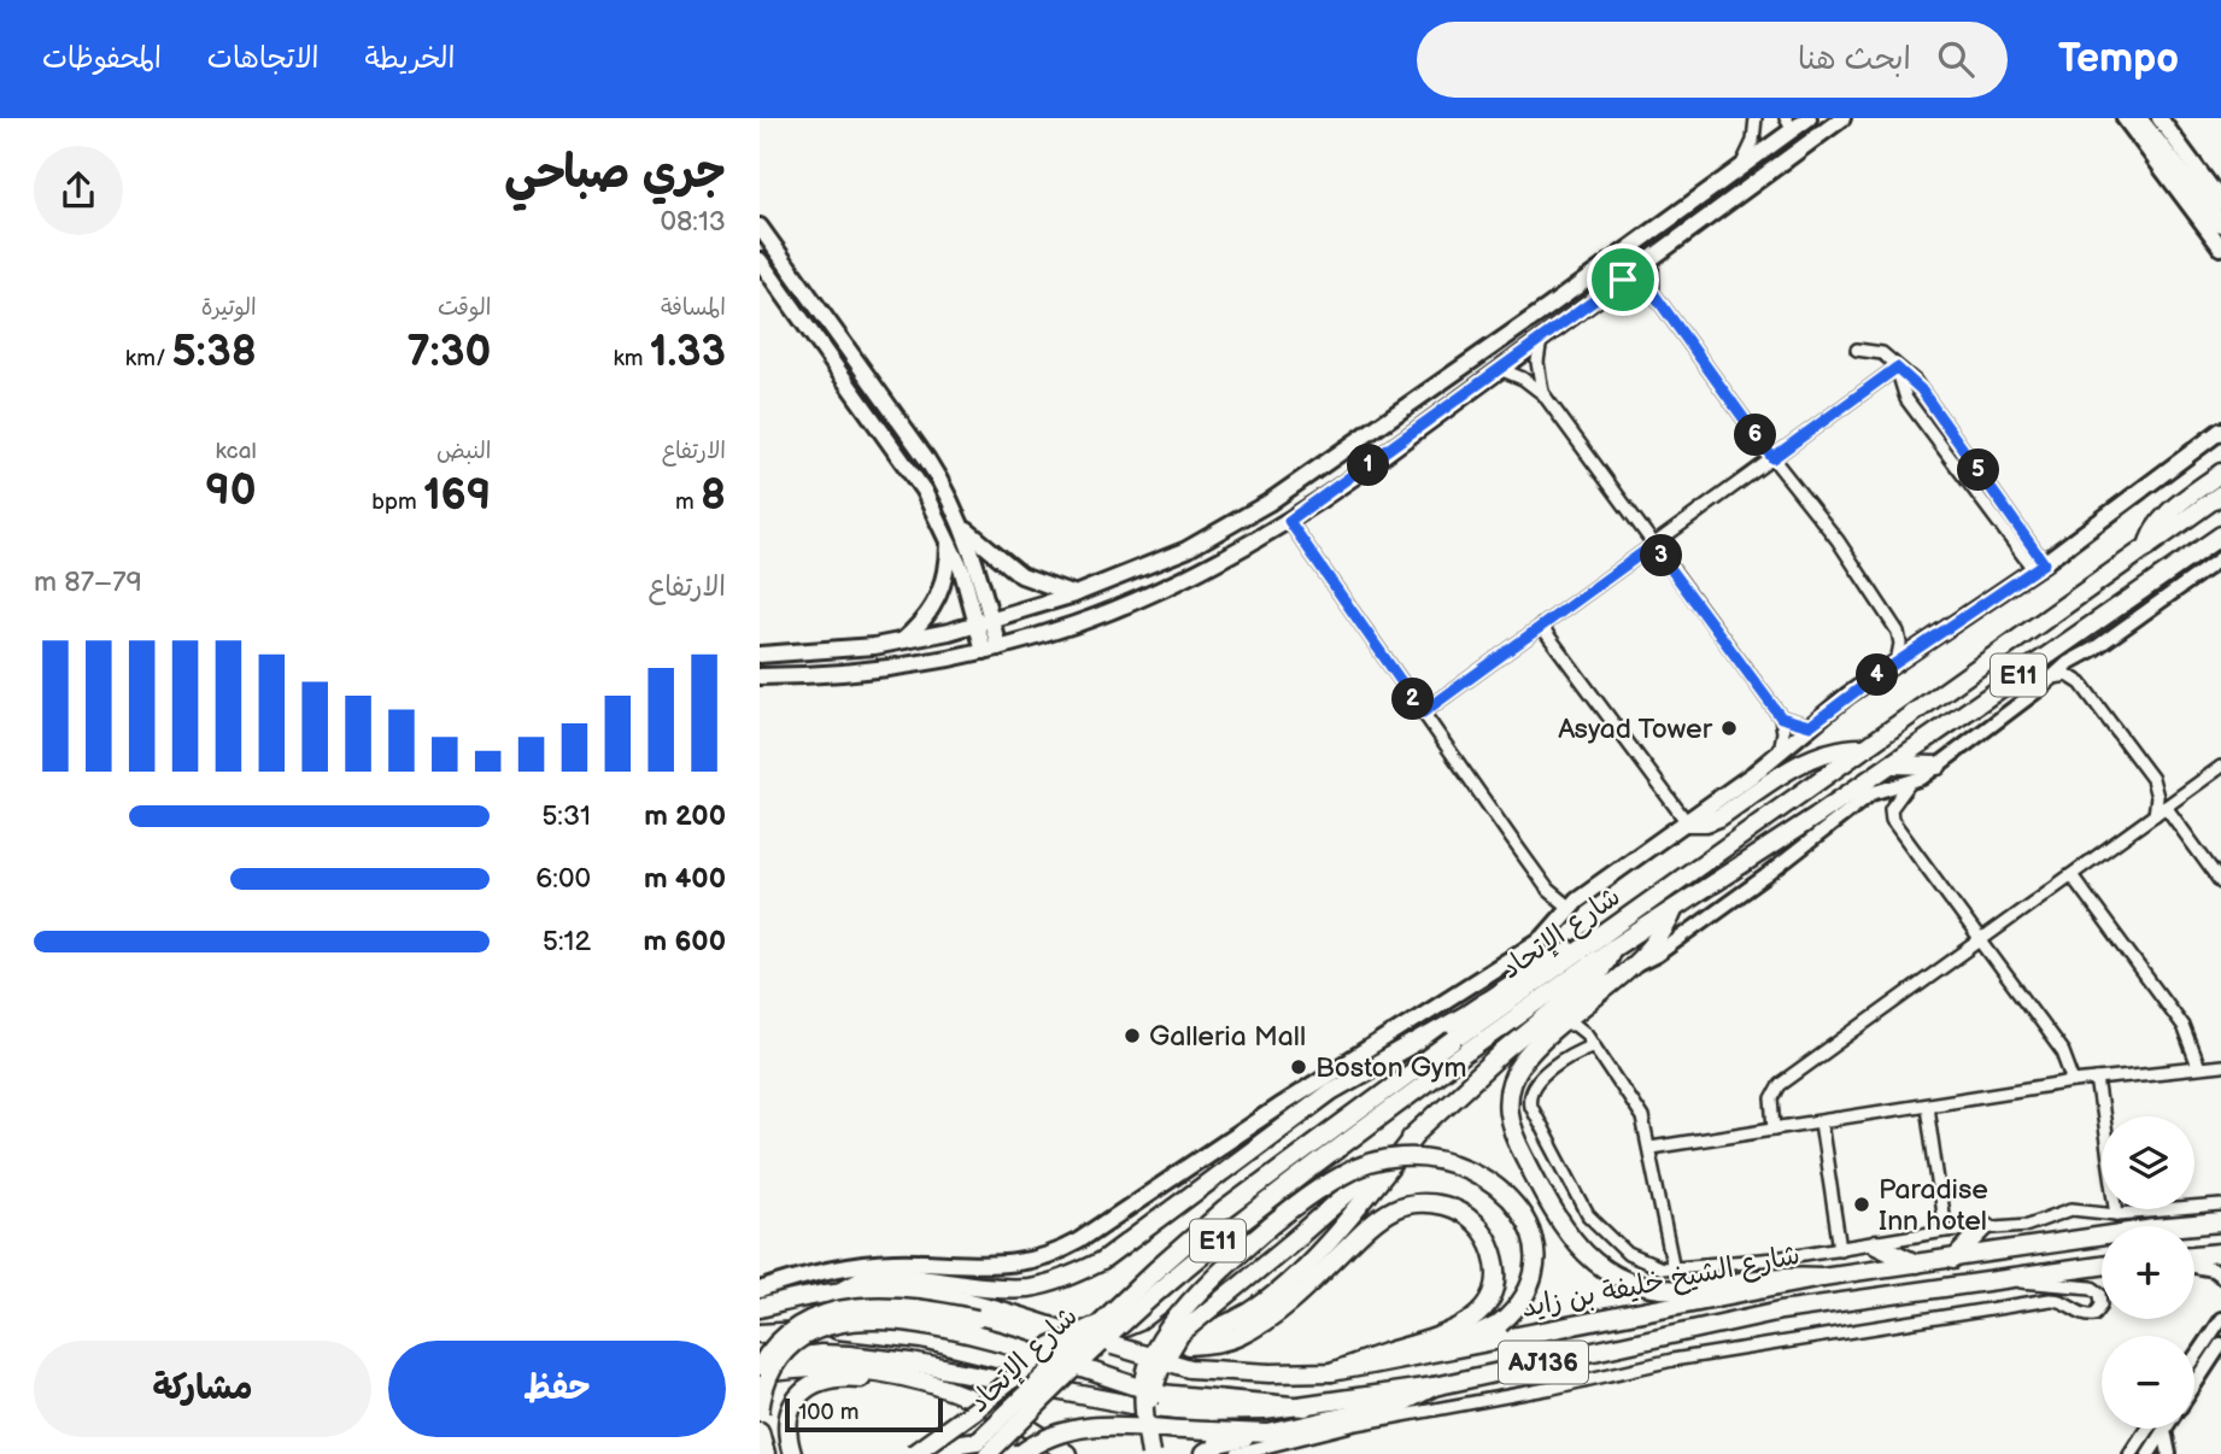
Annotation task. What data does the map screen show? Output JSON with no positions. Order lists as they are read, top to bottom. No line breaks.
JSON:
{"streets":{"main road":["E11","شارع الإتحاد","شارع الشيخ خليفة بن زايد","AJ136"]},"crossings":[["شارع الإتحاد","شارع الشيخ خليفة بن زايد"],["شارع الإتحاد","AJ136"],["شارع الشيخ خليفة بن زايد","AJ136"]],"places":["Asyad Tower","Galleria Mall","Boston Gym","Paradise Inn hotel"],"scale_bar":"100 m","page":{"header":"Tempo","search":"ابحث هنا","nav":["الخريطة","الاتجاهات","المحفوظات"],"heading":["جري صباحي","08:13"],"stats":[["المسافة","1.33 km"],["الوقت","7:30"],["الوتيرة","5:38 /km"],["الارتفاع","8 m"],["النبض","169 bpm"],["kcal","90"]],"pins":["6","1","5","3","4","2"],"chart":["الارتفاع","79–87 m"],"list":[{"name":"200 m","note":"5:31"},{"name":"400 m","note":"6:00"},{"name":"600 m","note":"5:12"}],"map_buttons":["+","−"],"buttons":["حفظ","مشاركة"],"scale":"100 m"}}
